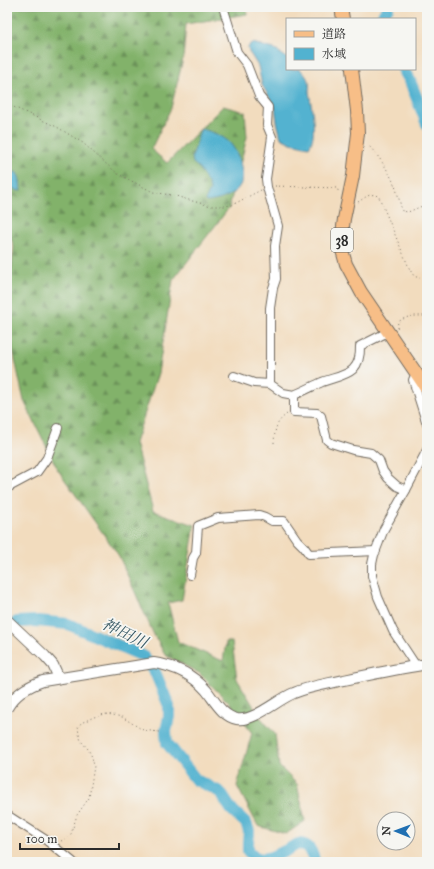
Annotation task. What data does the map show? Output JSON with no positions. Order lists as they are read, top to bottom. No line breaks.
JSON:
{"streets":{"main road":["38"]},"water":["神田川"],"legend":["道路","水域"],"scale_bar":"100 m","north":"left"}
